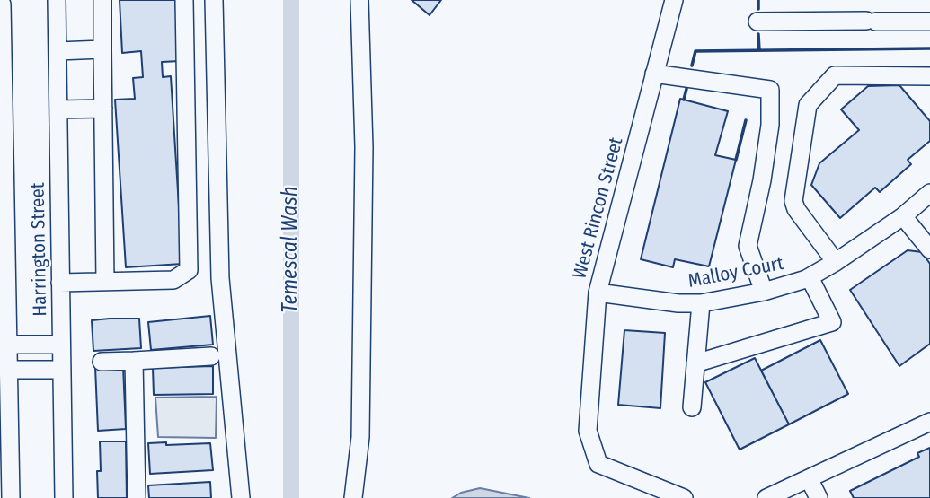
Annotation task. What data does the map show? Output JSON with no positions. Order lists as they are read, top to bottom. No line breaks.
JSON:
{"streets":{"street":["West Rincon Street","Harrington Street","Malloy Court"]},"crossings":[["West Rincon Street","Malloy Court"]],"water":["Temescal Wash"]}
